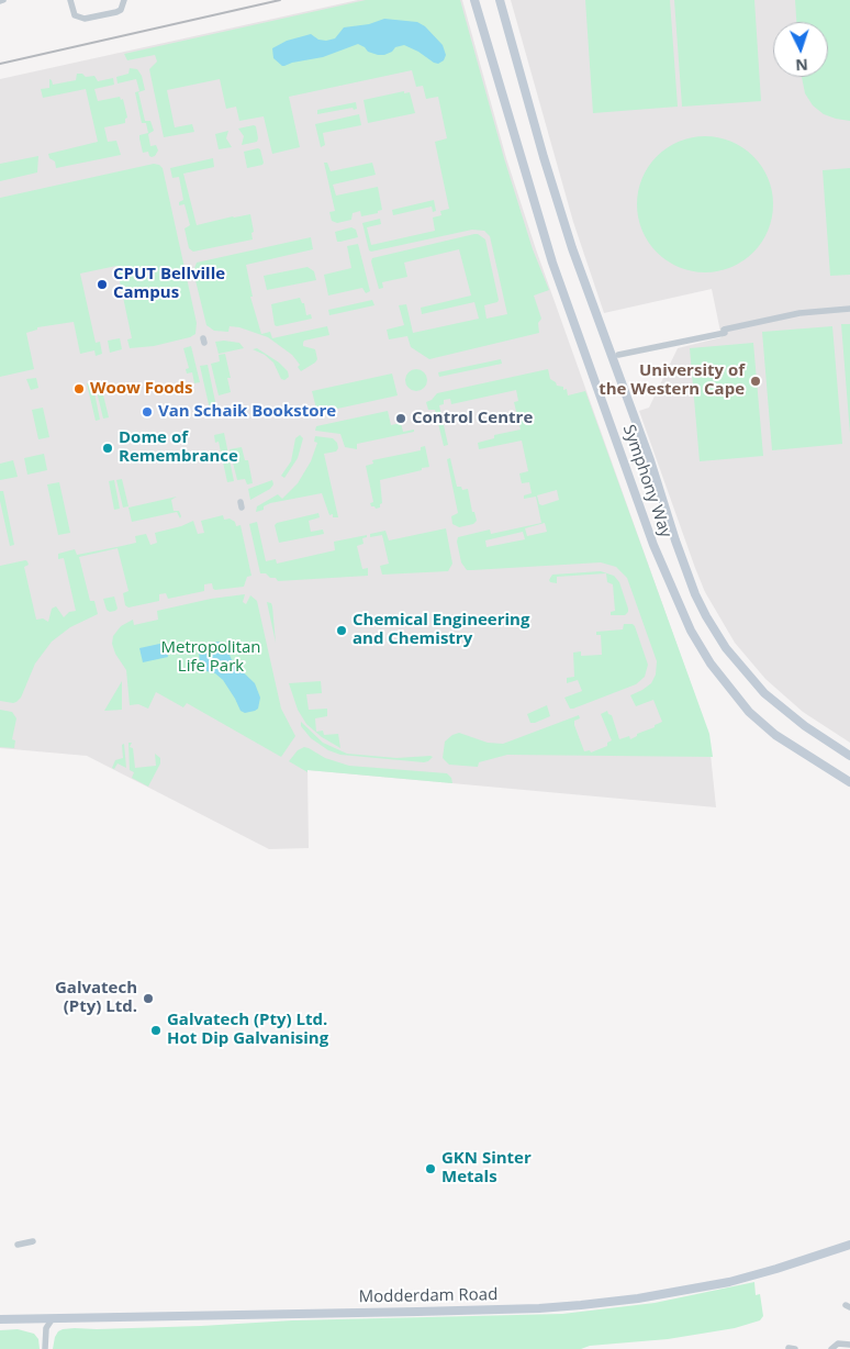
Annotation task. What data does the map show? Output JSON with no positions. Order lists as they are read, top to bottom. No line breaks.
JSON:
{"streets":{"main road":["Symphony Way","Modderdam Road"]},"parks":["Metropolitan Life Park"],"places":["CPUT Bellville Campus","University of the Western Cape","Woow Foods","Van Schaik Bookstore","Control Centre","Dome of Remembrance","Chemical Engineering and Chemistry","Galvatech (Pty) Ltd.","Galvatech (Pty) Ltd. Hot Dip Galvanising","GKN Sinter Metals"],"north":"bottom"}
